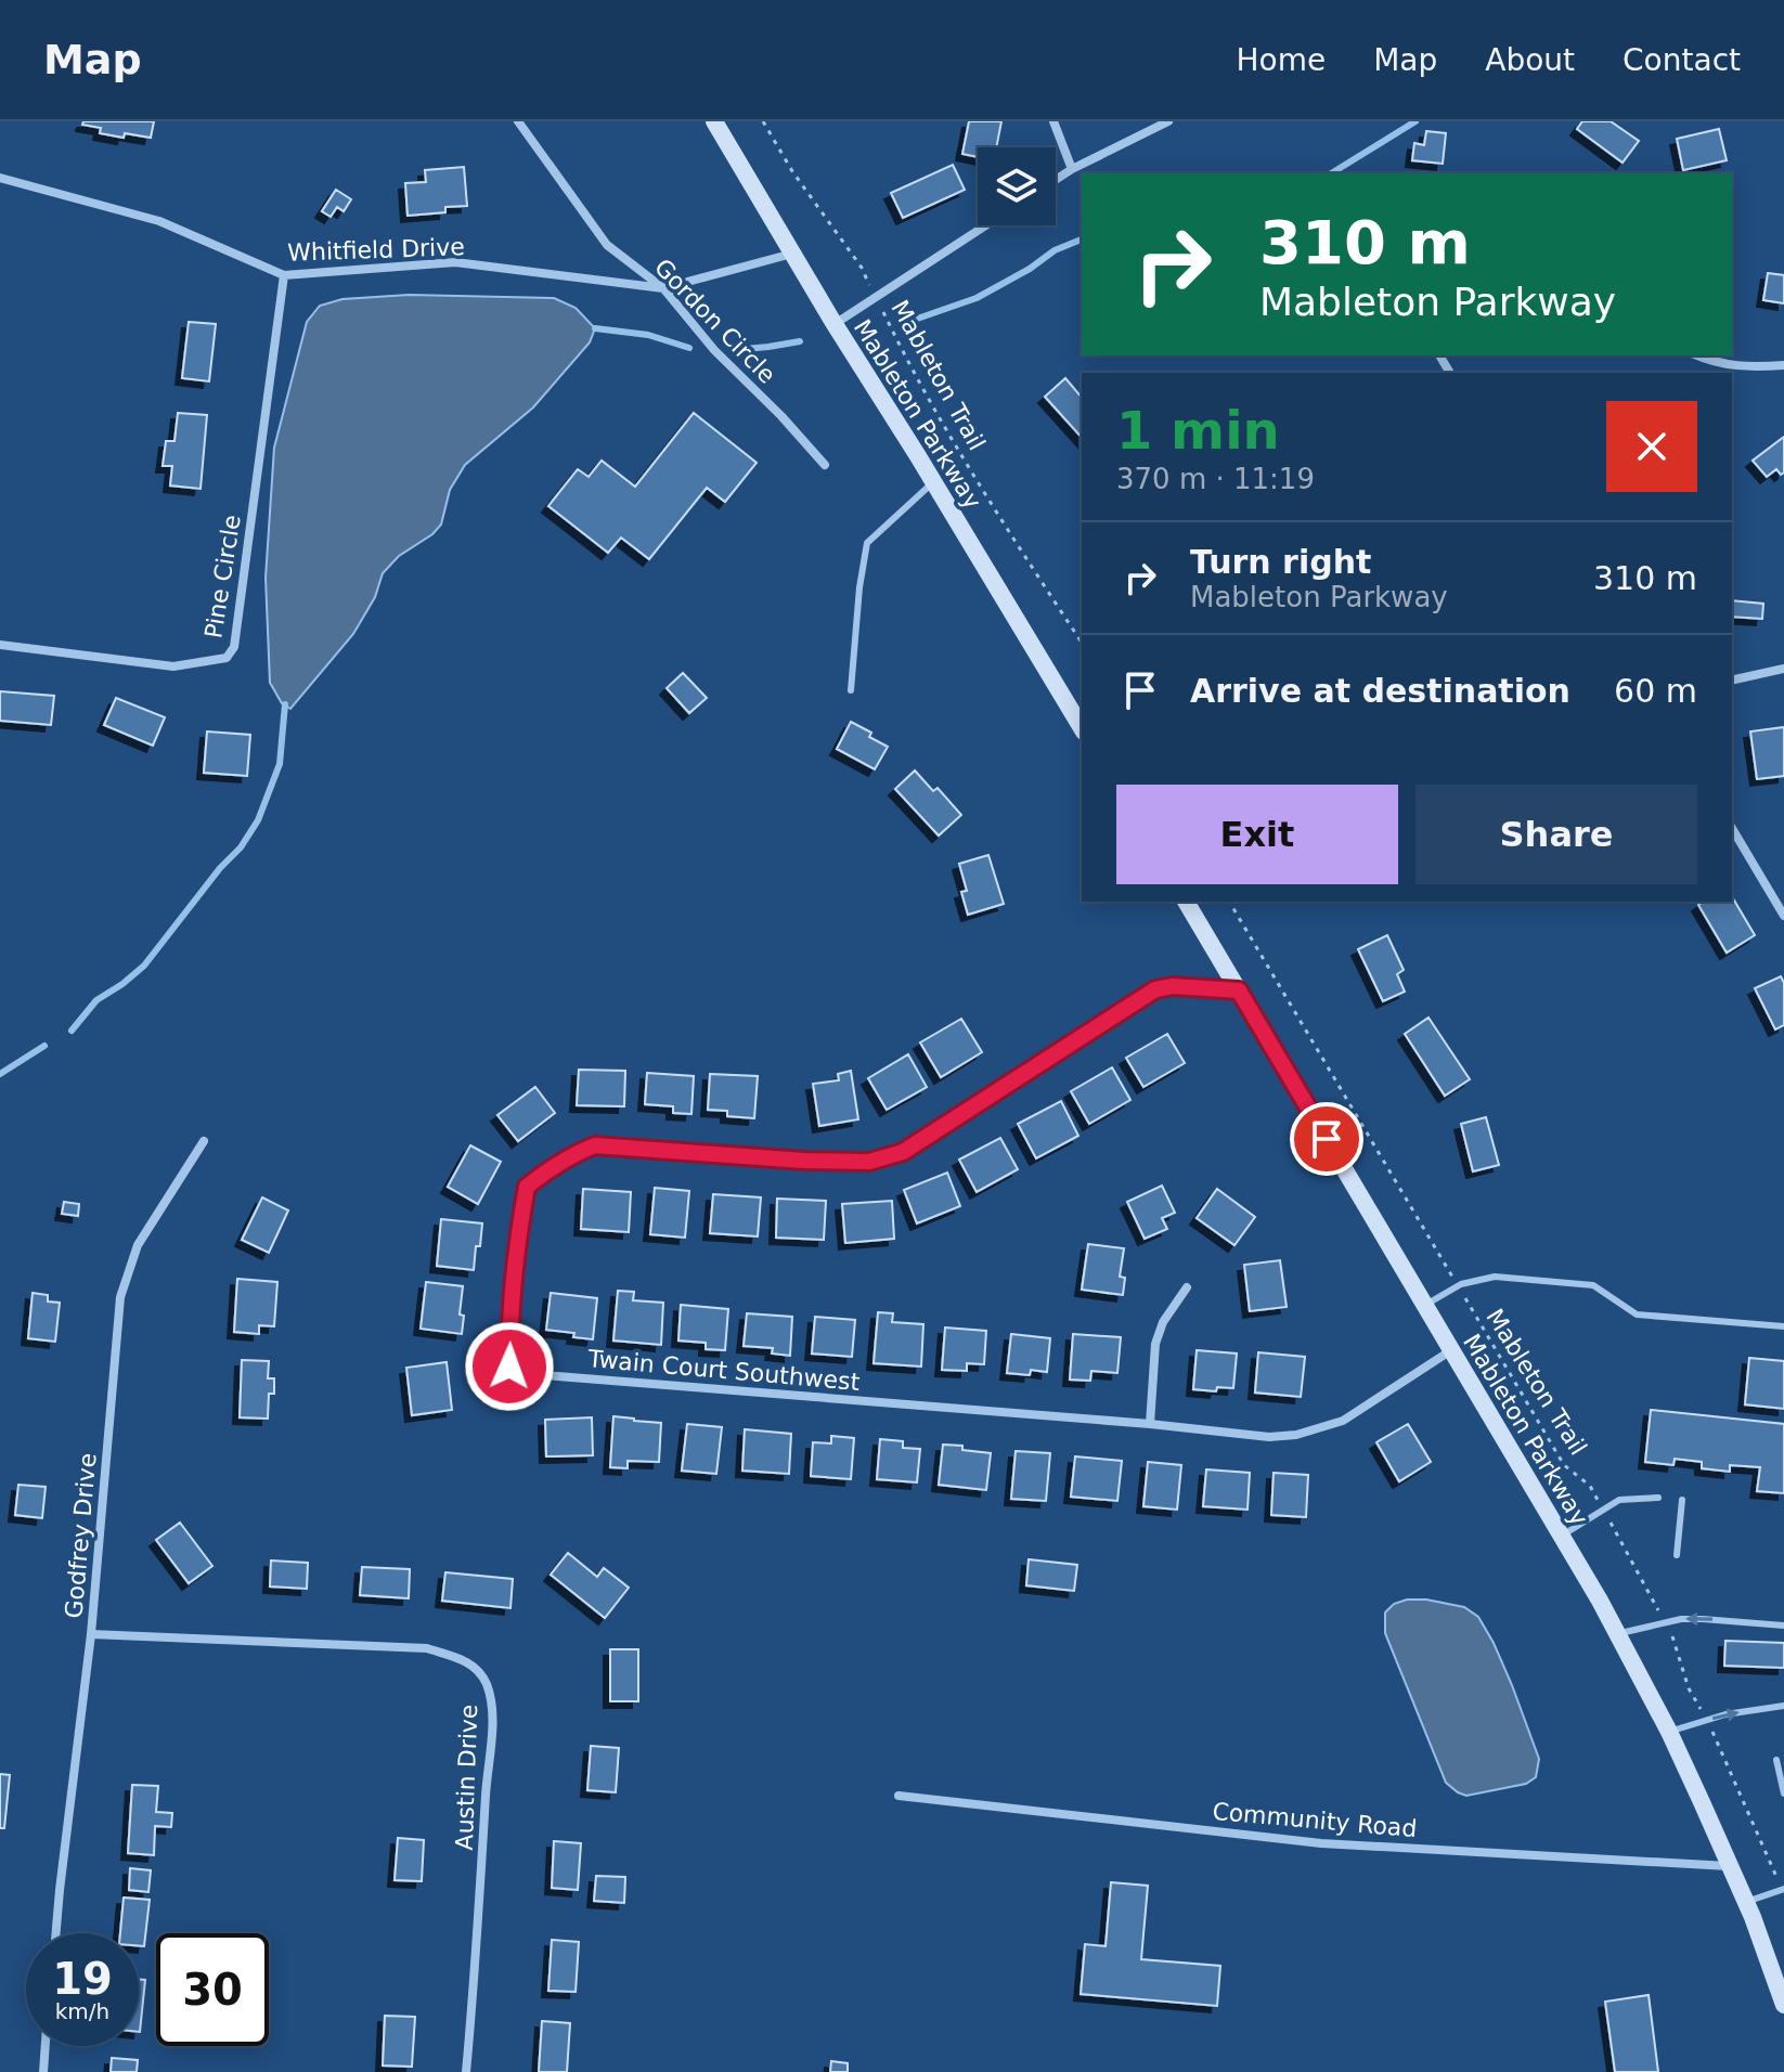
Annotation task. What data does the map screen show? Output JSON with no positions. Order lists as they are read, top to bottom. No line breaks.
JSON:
{"streets":{"main road":["Mableton Parkway"],"street":["Whitfield Drive","Gordon Circle","Pine Circle","Twain Court Southwest","Godfrey Drive","Austin Drive","Community Road"],"path":["Mableton Trail"]},"crossings":[["Whitfield Drive","Gordon Circle"],["Whitfield Drive","Pine Circle"],["Mableton Parkway","Twain Court Southwest"],["Mableton Parkway","Community Road"],["Godfrey Drive","Austin Drive"]],"page":{"header":"Map","nav":["Home","Map","About","Contact"],"turn":["310 m","Mableton Parkway"],"heading":["1 min","370 m · 11:19"],"list":[{"name":"Turn right","note":"Mableton Parkway","value":"310 m"},{"name":"Arrive at destination","value":"60 m"}],"buttons":["Exit","Share"],"speed":"19 km/h","limit":"30"}}
